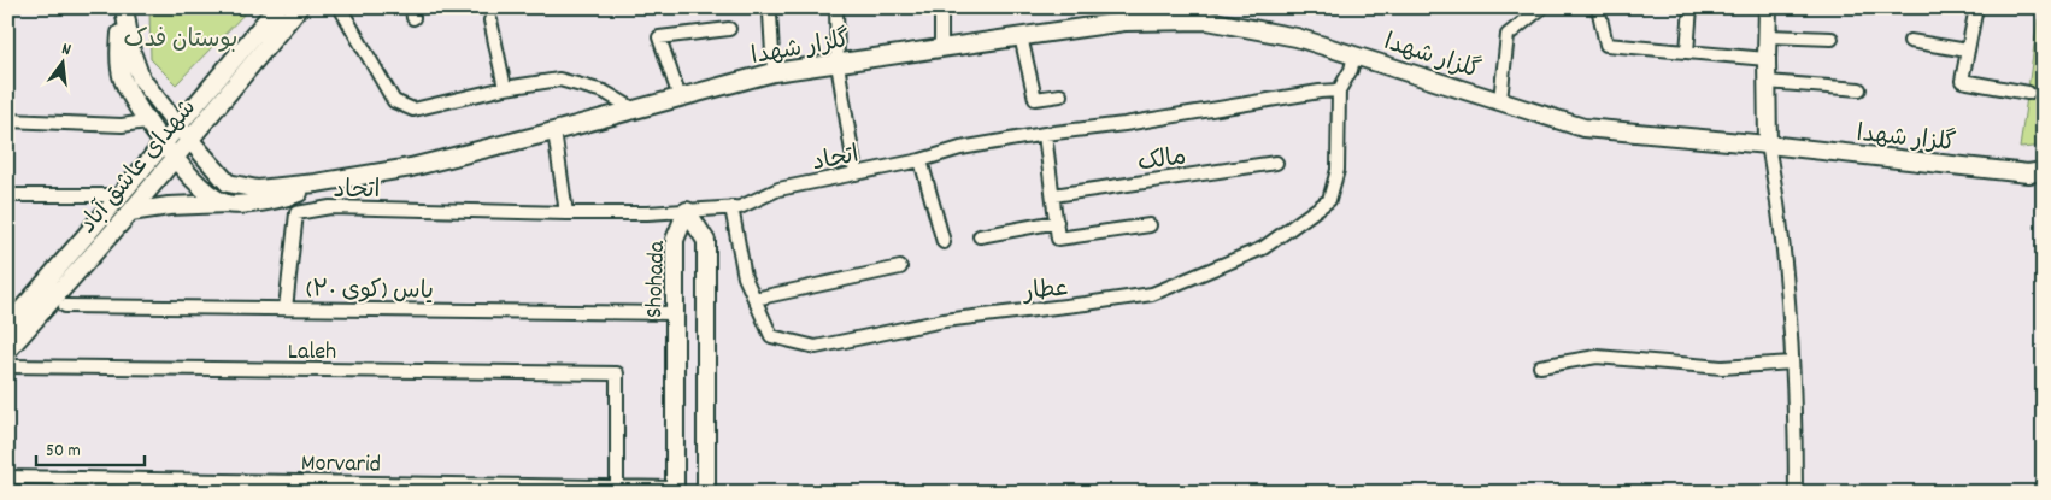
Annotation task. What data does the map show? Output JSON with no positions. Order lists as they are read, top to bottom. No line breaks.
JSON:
{"streets":{"street":["گلزار شهدا","اتحاد","مالک","شهدای عاشق آباد","Shohada","یاس (کوی ۲۰)","عطار","Laleh","Morvarid"]},"crossings":[["اتحاد","Shohada"],["اتحاد","یاس (کوی ۲۰)"],["اتحاد","عطار"],["Shohada","یاس (کوی ۲۰)"],["Shohada","Morvarid"],["Laleh","Morvarid"]],"parks":["بوستان فدک"],"scale_bar":"50 m","north":"top"}
